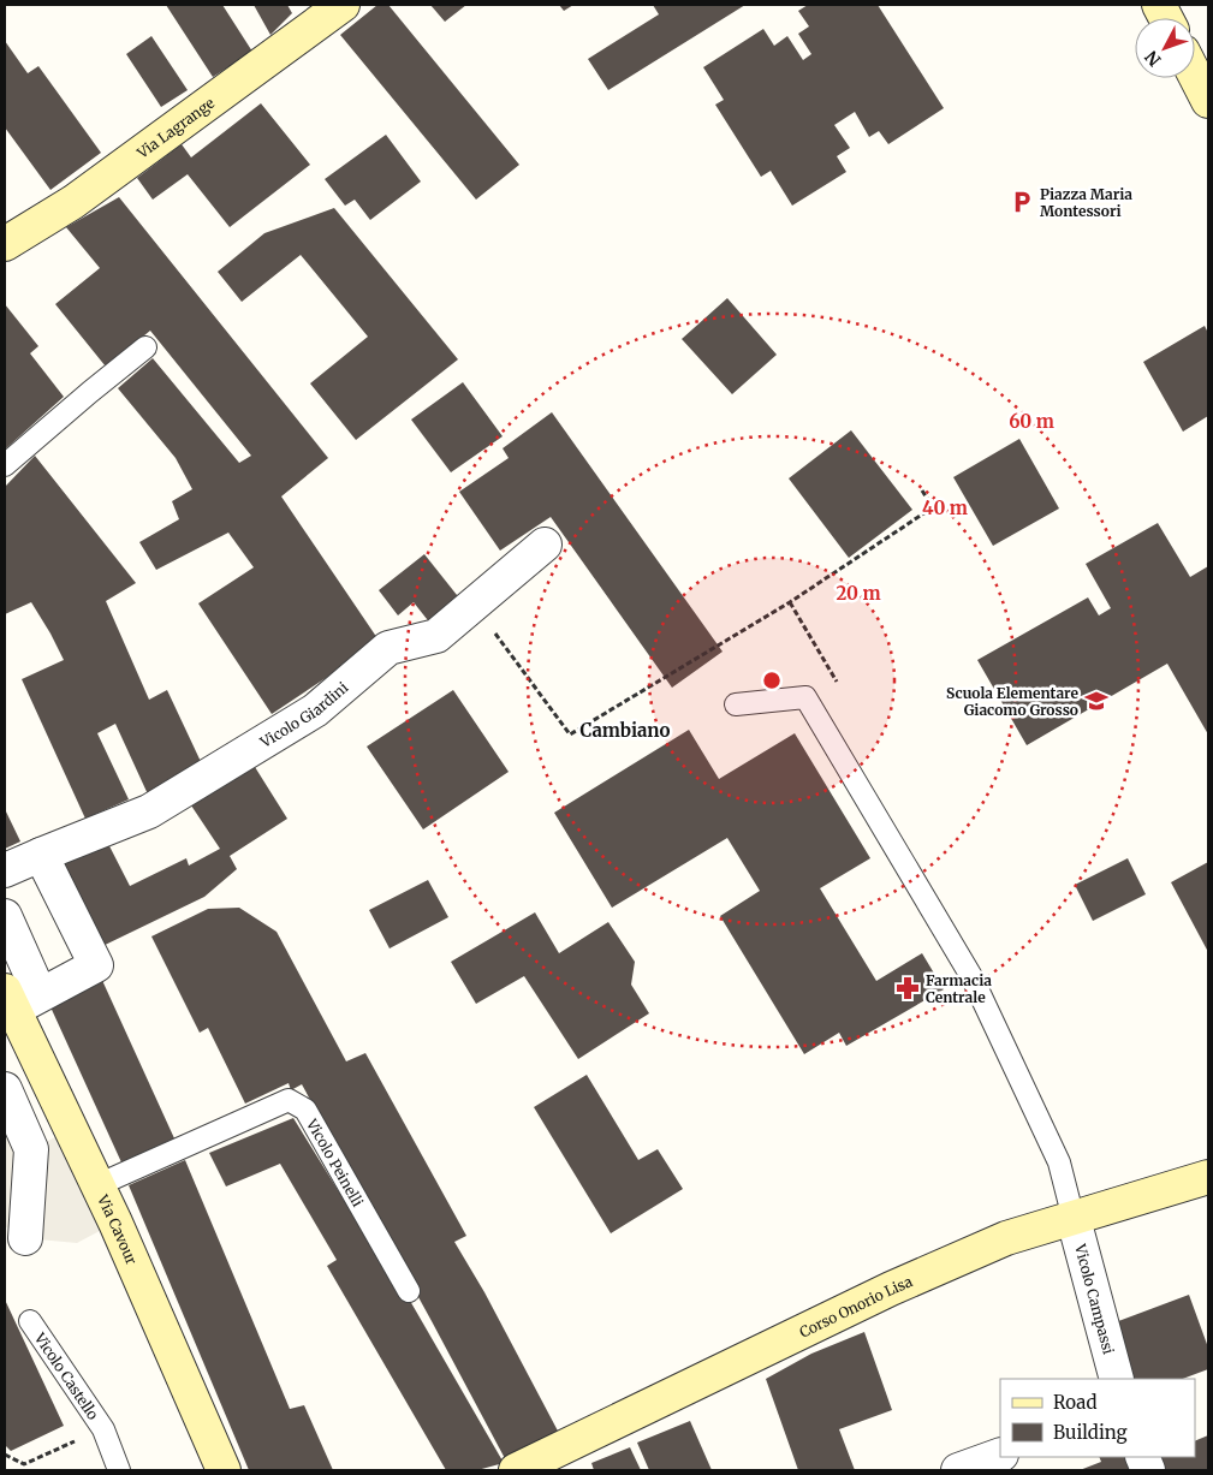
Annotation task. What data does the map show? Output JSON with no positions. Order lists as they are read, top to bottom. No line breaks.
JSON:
{"streets":{"street":["Via Lagrange","Vicolo Giardini","Via Cavour","Vicolo Campassi","Corso Onorio Lisa"],"lane":["Vicolo Peinelli","Vicolo Castello"]},"crossings":[["Vicolo Peinelli","Via Cavour"],["Vicolo Campassi","Corso Onorio Lisa"]],"districts":["Cambiano"],"places":{"parking":["Piazza Maria Montessori"],"school or university":["Scuola Elementare Giacomo Grosso"],"pharmacy":["Farmacia Centrale"]},"legend":["Road","Building"],"north":"bottom left","rings":["60 m","40 m","20 m"]}
